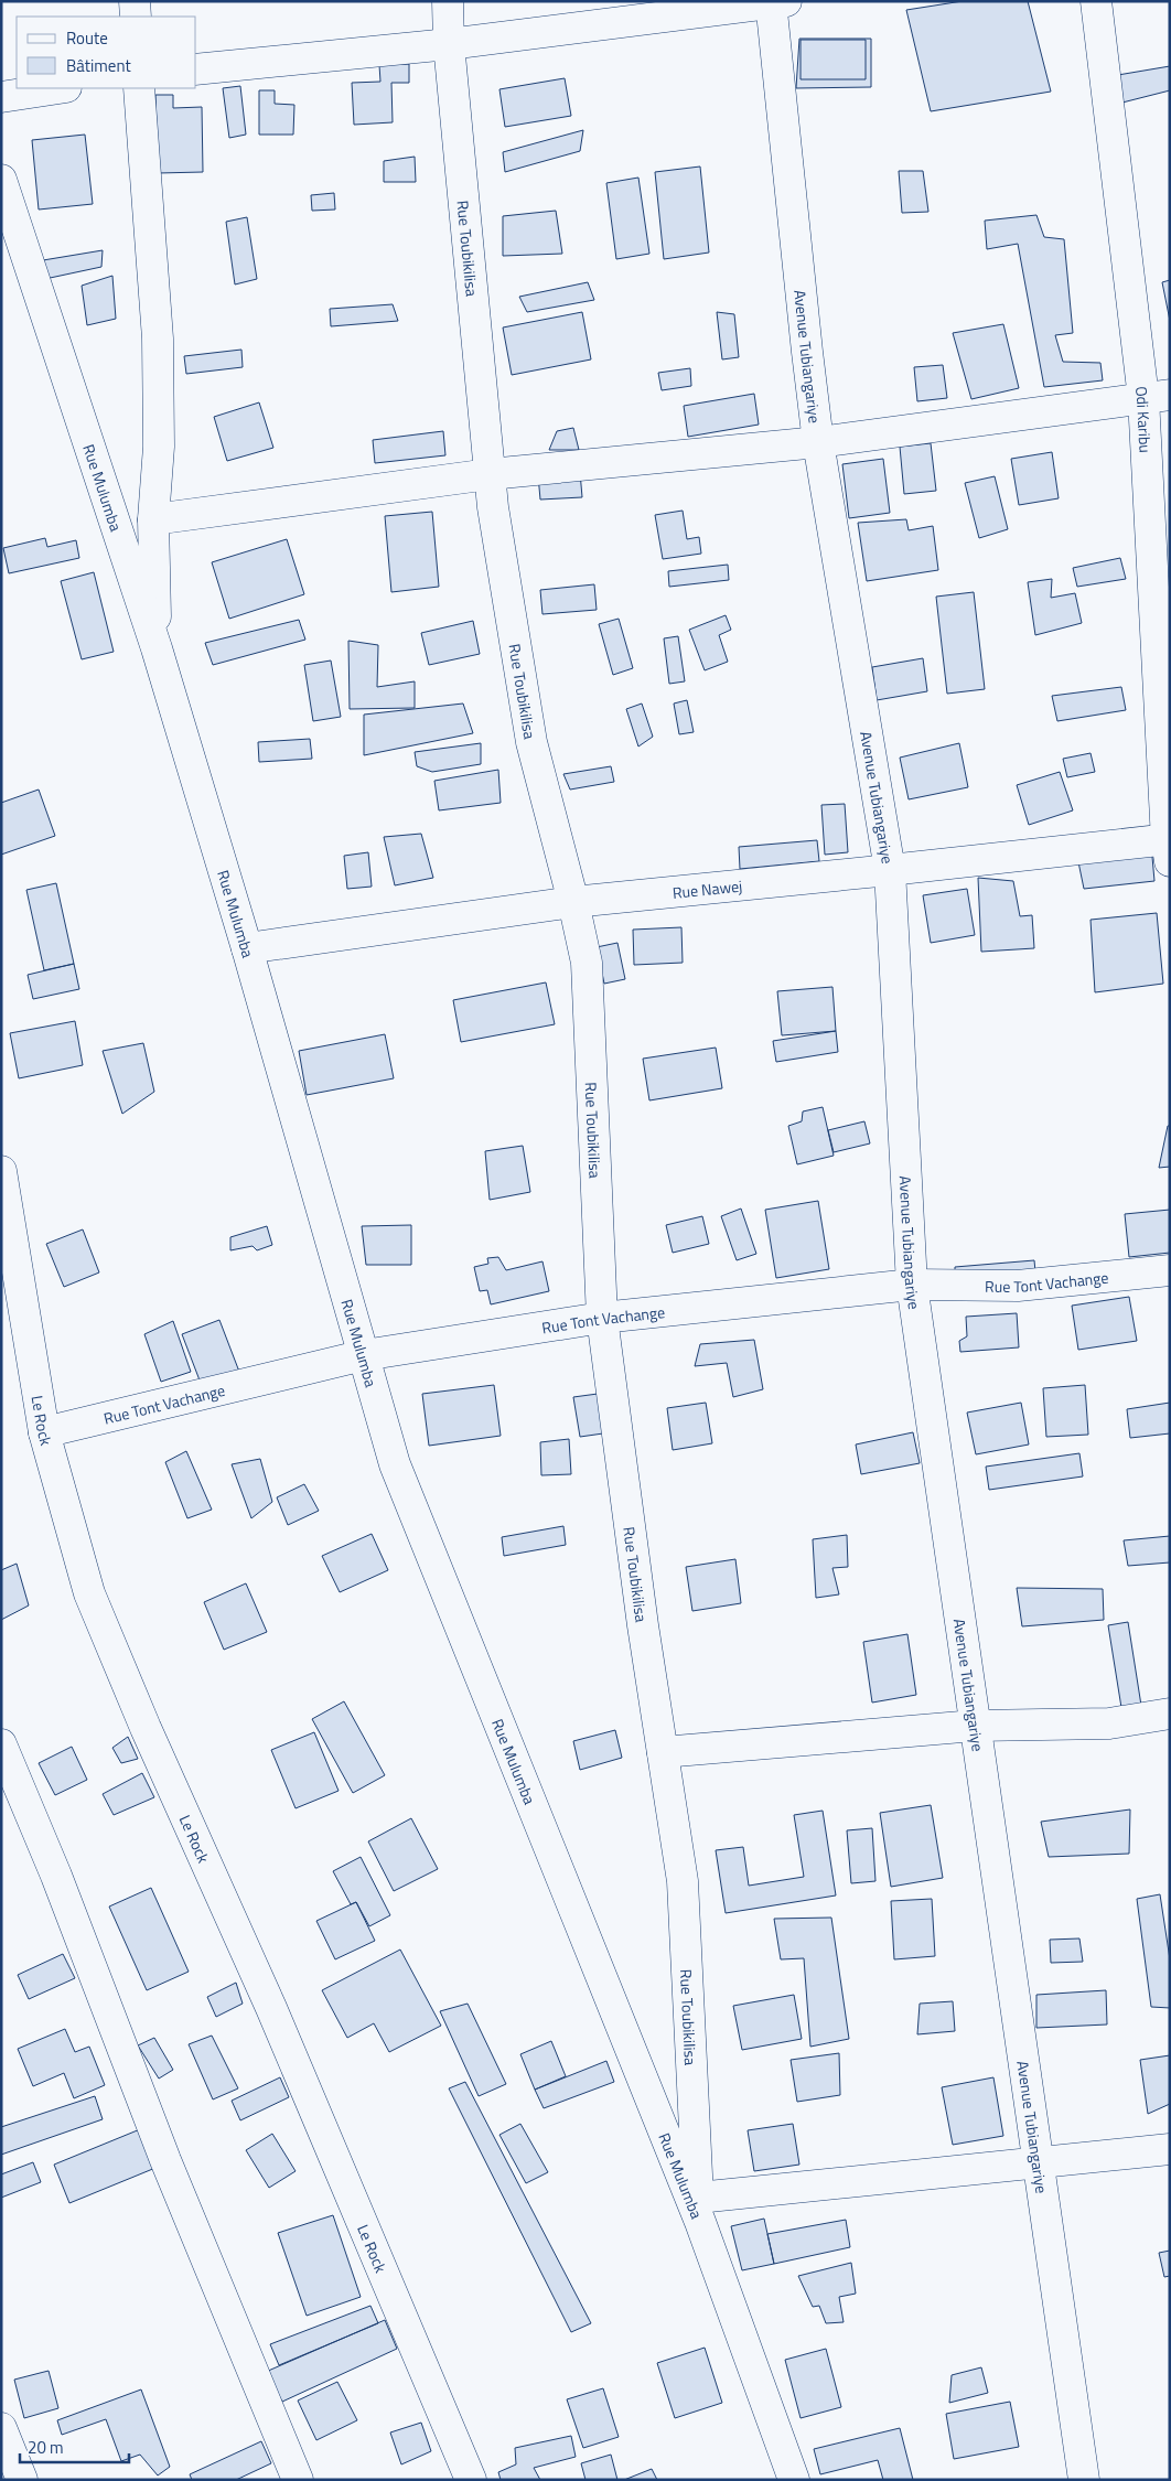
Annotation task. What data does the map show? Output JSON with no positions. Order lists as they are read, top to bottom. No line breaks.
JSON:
{"streets":{"street":["Rue Toubikilisa","Avenue Tubiangariye","Odi Karibu","Rue Mulumba","Rue Nawej","Rue Tont Vachange","Le Rock"]},"crossings":[["Rue Toubikilisa","Rue Mulumba"],["Rue Toubikilisa","Rue Nawej"],["Rue Toubikilisa","Rue Tont Vachange"],["Avenue Tubiangariye","Rue Nawej"],["Avenue Tubiangariye","Rue Tont Vachange"],["Odi Karibu","Rue Nawej"],["Rue Mulumba","Rue Nawej"],["Rue Mulumba","Rue Tont Vachange"],["Rue Tont Vachange","Le Rock"]],"legend":["Route","Bâtiment"],"scale_bar":"20 m"}
